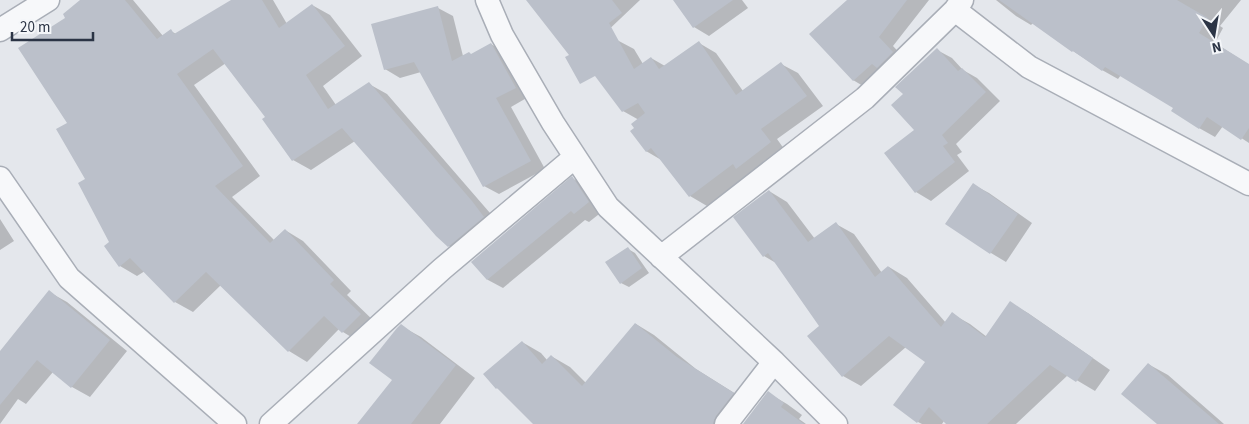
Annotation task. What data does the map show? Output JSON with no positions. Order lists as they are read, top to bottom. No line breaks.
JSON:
{"scale_bar":"20 m","north":"bottom"}
